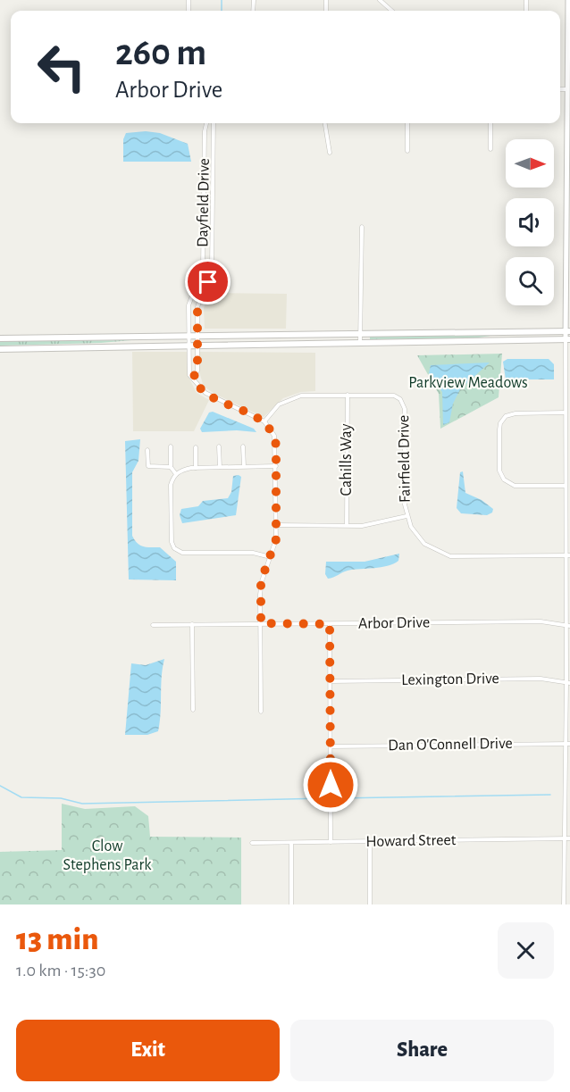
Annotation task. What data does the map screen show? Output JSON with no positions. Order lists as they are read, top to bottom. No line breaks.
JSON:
{"streets":{"street":["Dayfield Drive","Fairfield Drive","Cahills Way","Arbor Drive","Lexington Drive","Dan O'Connell Drive","Howard Street"]},"crossings":[["Fairfield Drive","Cahills Way"]],"parks":["Parkview Meadows","Clow Stephens Park"],"north":"right","page":{"turn":["260 m","Arbor Drive"],"heading":["13 min","1.0 km · 15:30"],"buttons":["Exit","Share"]}}
